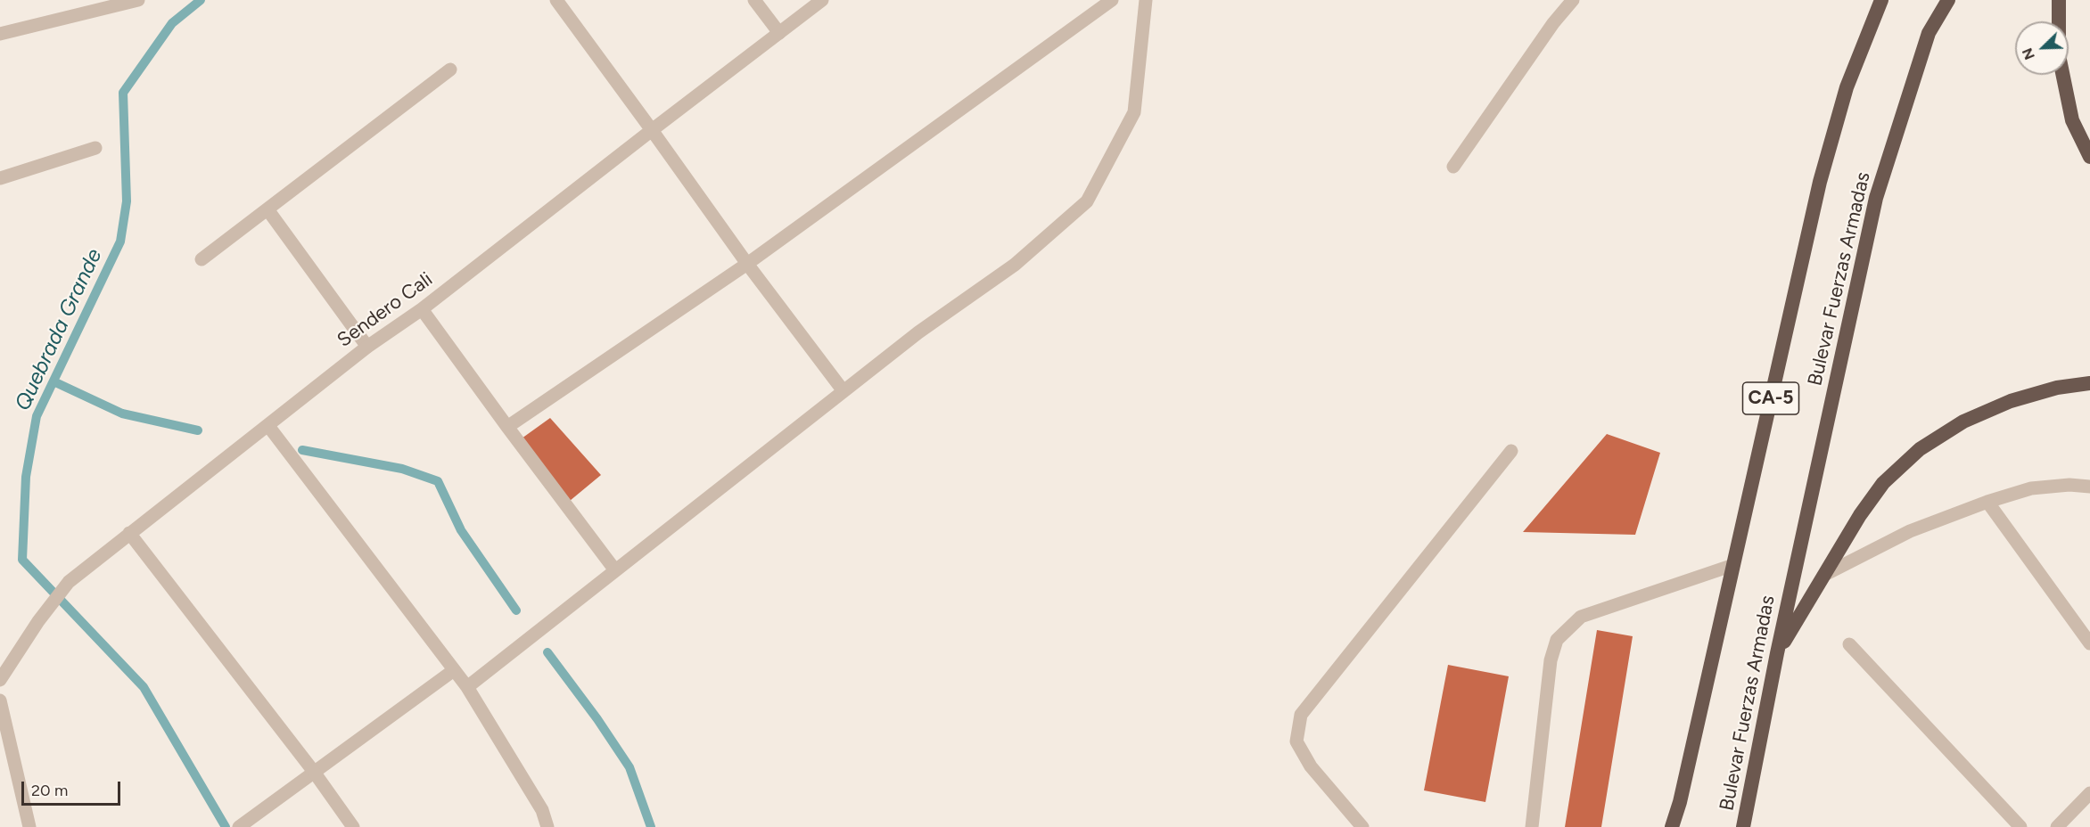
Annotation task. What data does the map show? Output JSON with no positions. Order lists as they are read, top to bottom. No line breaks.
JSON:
{"streets":{"highway":["Bulevar Fuerzas Armadas","CA-5"],"street":["Sendero Cali"]},"water":["Quebrada Grande"],"scale_bar":"20 m","north":"bottom left"}
